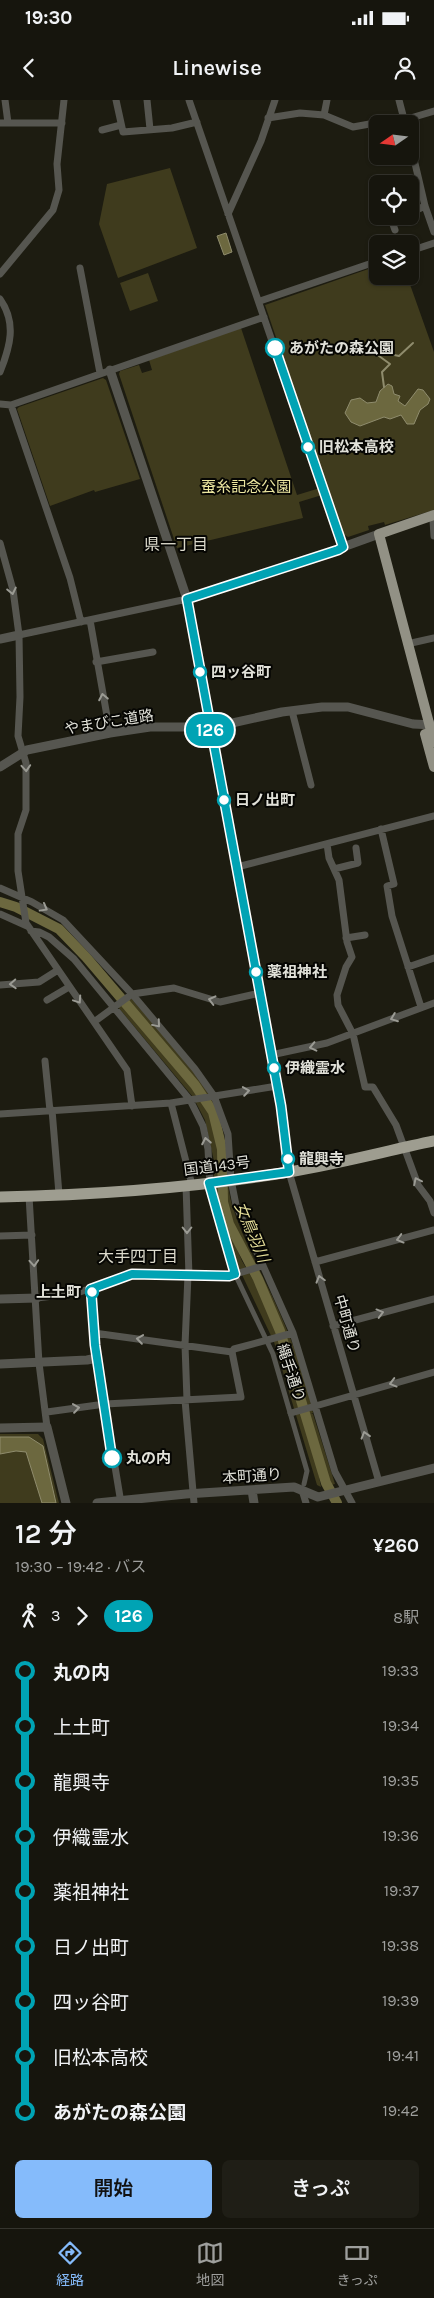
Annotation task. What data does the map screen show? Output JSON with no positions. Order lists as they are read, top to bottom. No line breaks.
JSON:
{"streets":{"highway":["国道143号"],"street":["やまびこ道路","中町通り","縄手通り","本町通り"]},"crossings":[["国道143号","中町通り"],["中町通り","本町通り"],["縄手通り","本町通り"]],"districts":["県一丁目","大手四丁目"],"water":["女鳥羽川"],"parks":["蚕糸記念公園"],"places":["あがたの森公園","旧松本高校","四ッ谷町","日ノ出町","薬祖神社","伊織霊水","龍興寺","上土町","丸の内"],"lines":["bus line 126"],"north":"left","page":{"status":"19:30","header":"Linewise","on_map":"126","heading":["12 分","19:30 – 19:42 · バス","¥260"],"legs":["3","126","8駅"],"list":[{"name":"丸の内","value":"19:33"},{"name":"上土町","value":"19:34"},{"name":"龍興寺","value":"19:35"},{"name":"伊織霊水","value":"19:36"},{"name":"薬祖神社","value":"19:37"},{"name":"日ノ出町","value":"19:38"},{"name":"四ッ谷町","value":"19:39"},{"name":"旧松本高校","value":"19:41"},{"name":"あがたの森公園","value":"19:42"}],"buttons":["開始","きっぷ"],"tabs":["経路","地図","きっぷ"]}}
